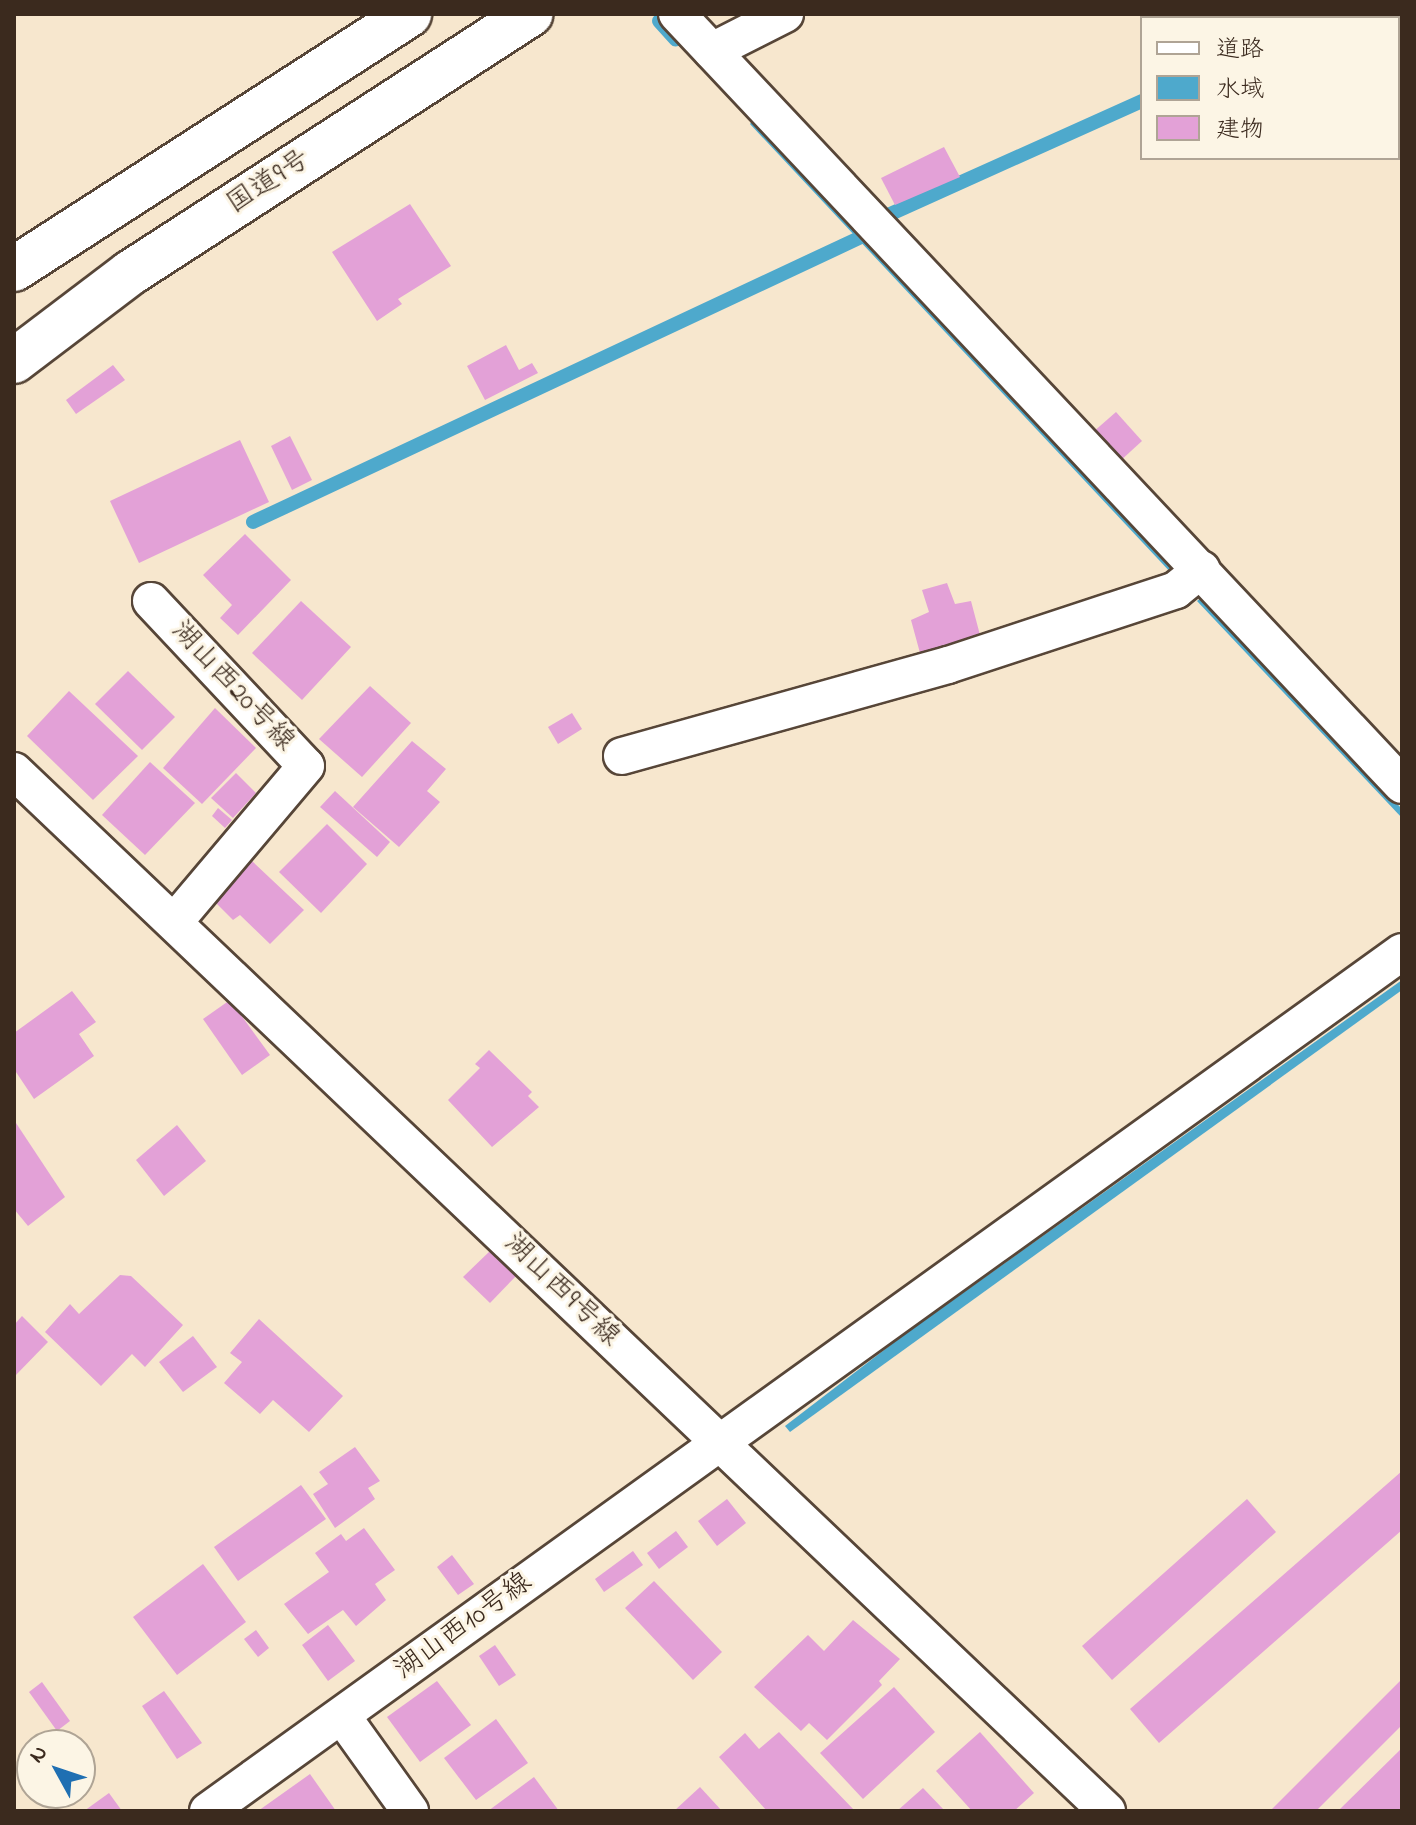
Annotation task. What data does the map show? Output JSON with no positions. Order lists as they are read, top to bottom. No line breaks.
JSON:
{"streets":{"highway":["国道9号"],"street":["湖山西20号線","湖山西9号線","湖山西10号線"]},"crossings":[["湖山西20号線","湖山西9号線"],["湖山西9号線","湖山西10号線"]],"legend":["道路","水域","建物"],"north":"top left"}
